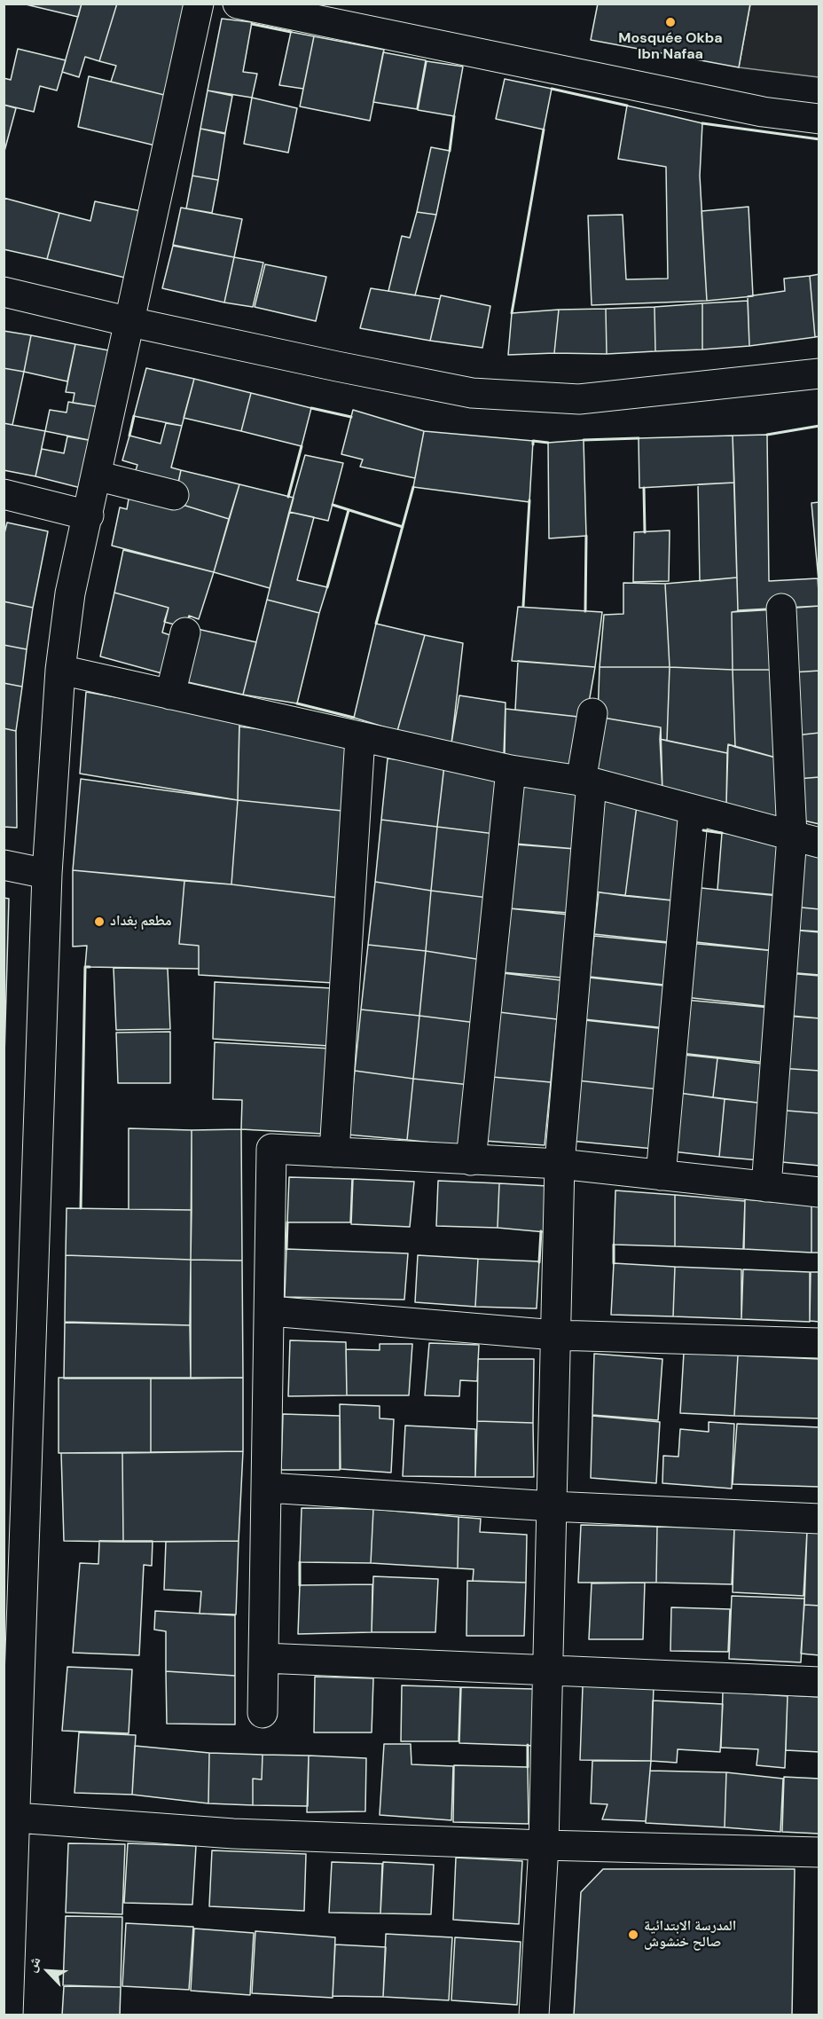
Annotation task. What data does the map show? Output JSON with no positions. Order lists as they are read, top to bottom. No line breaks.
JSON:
{"places":["Mosquée Okba Ibn Nafaa","مطعم بغداد","المدرسة الابتدائية صالح خنشوش"],"north":"top left"}
